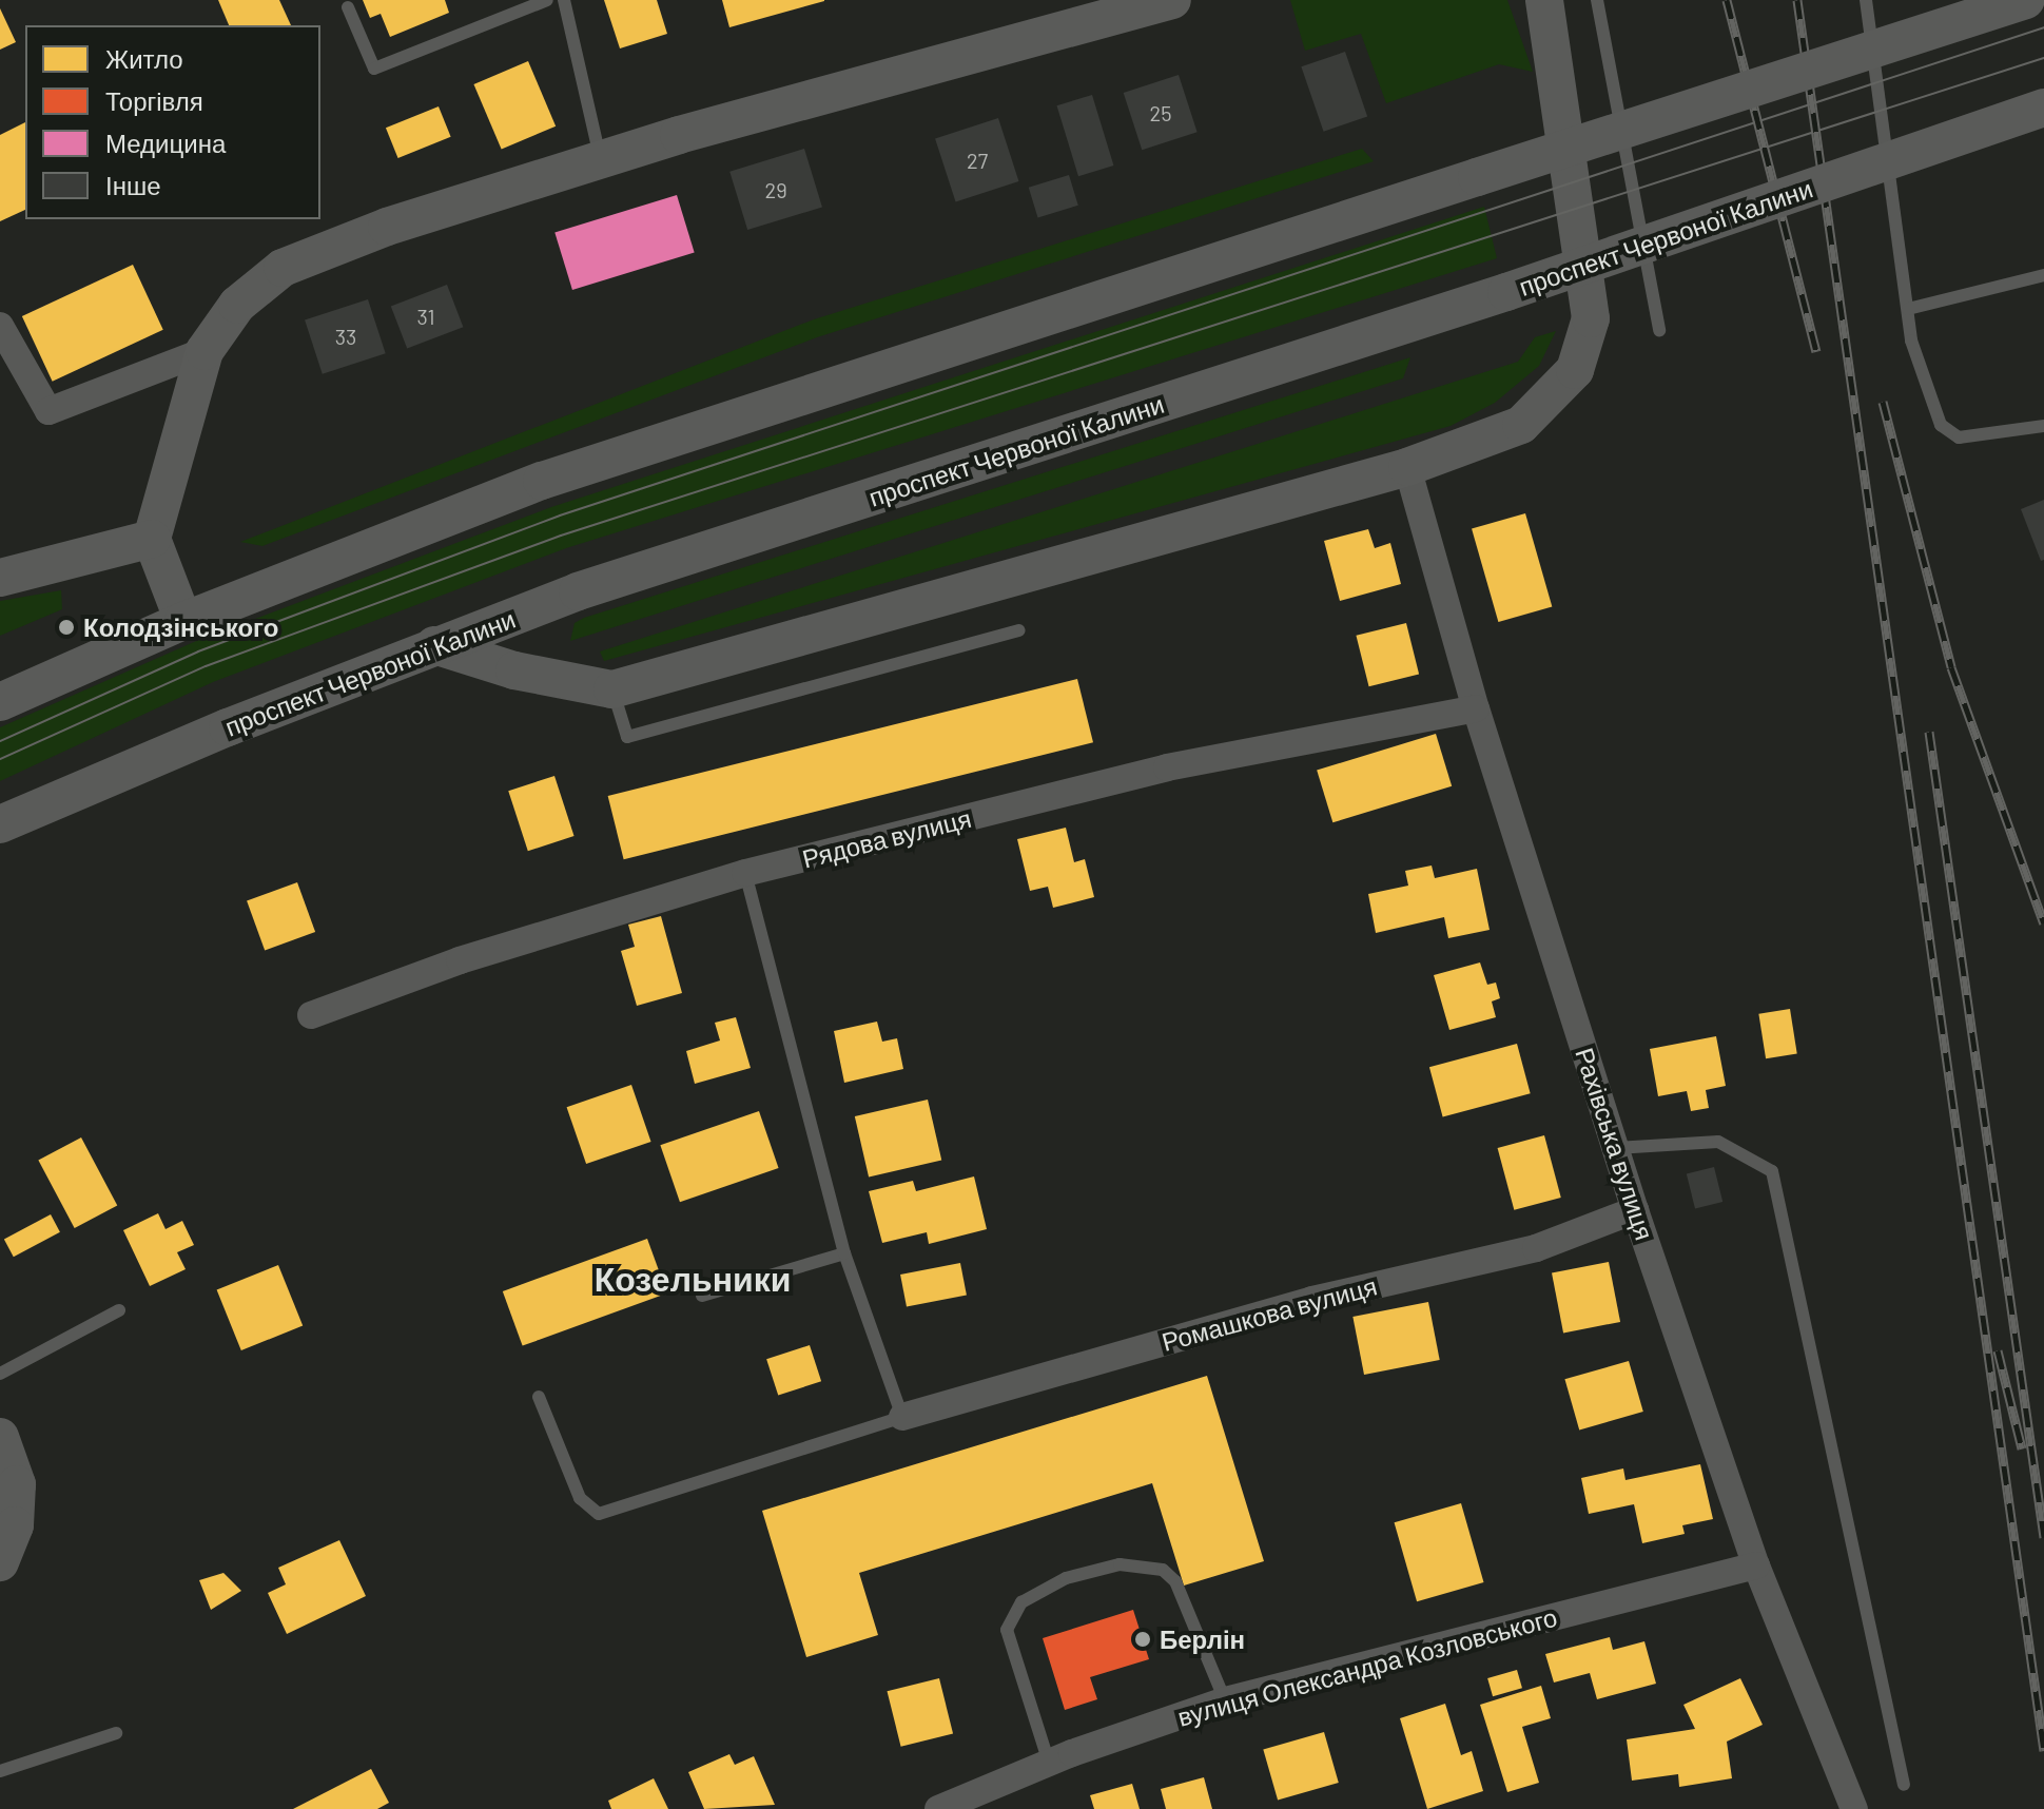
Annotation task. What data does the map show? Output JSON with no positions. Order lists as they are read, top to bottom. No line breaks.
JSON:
{"streets":{"main road":["проспект Червоної Калини"],"street":["Рядова вулиця","Рахівська вулиця","Ромашкова вулиця","вулиця Олександра Козловського"]},"crossings":[["Рядова вулиця","Рахівська вулиця"],["Рахівська вулиця","Ромашкова вулиця"],["Рахівська вулиця","вулиця Олександра Козловського"]],"districts":["Козельники"],"places":["Колодзінського","Берлін"],"house_numbers":["25","27","29","31","33"],"legend":["Житло","Торгівля","Медицина","Інше"]}
